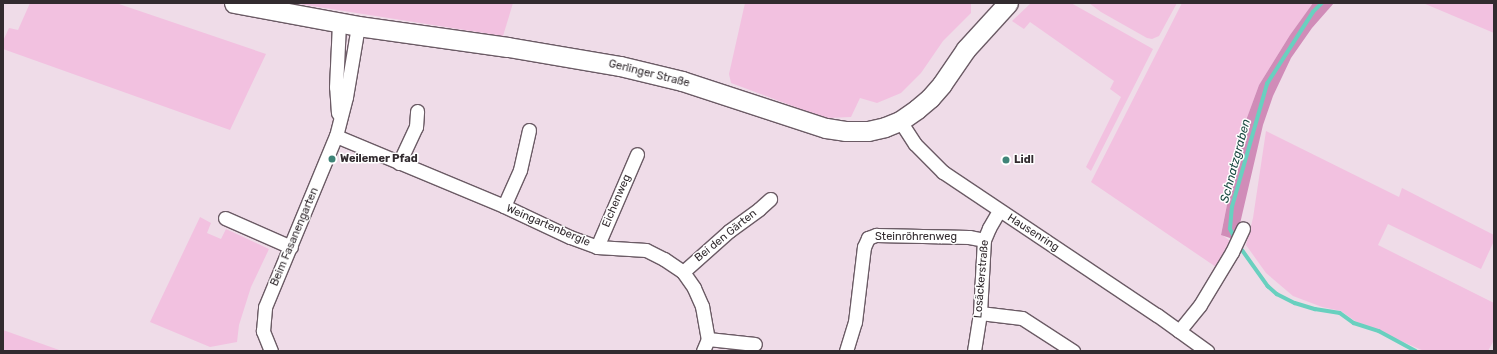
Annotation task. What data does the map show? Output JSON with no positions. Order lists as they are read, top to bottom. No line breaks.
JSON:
{"streets":{"main road":["Gerlinger Straße"],"street":["Eichenweg","Weingartenbergle","Hausenring","Bei den Gärten","Beim Fasanengarten","Steinröhrenweg","Losäckerstraße"]},"crossings":[["Gerlinger Straße","Hausenring"],["Gerlinger Straße","Beim Fasanengarten"],["Eichenweg","Weingartenbergle"],["Weingartenbergle","Bei den Gärten"],["Weingartenbergle","Beim Fasanengarten"],["Hausenring","Losäckerstraße"],["Steinröhrenweg","Losäckerstraße"]],"water":["Schnatzgraben"],"places":["Weilemer Pfad","Lidl"]}
